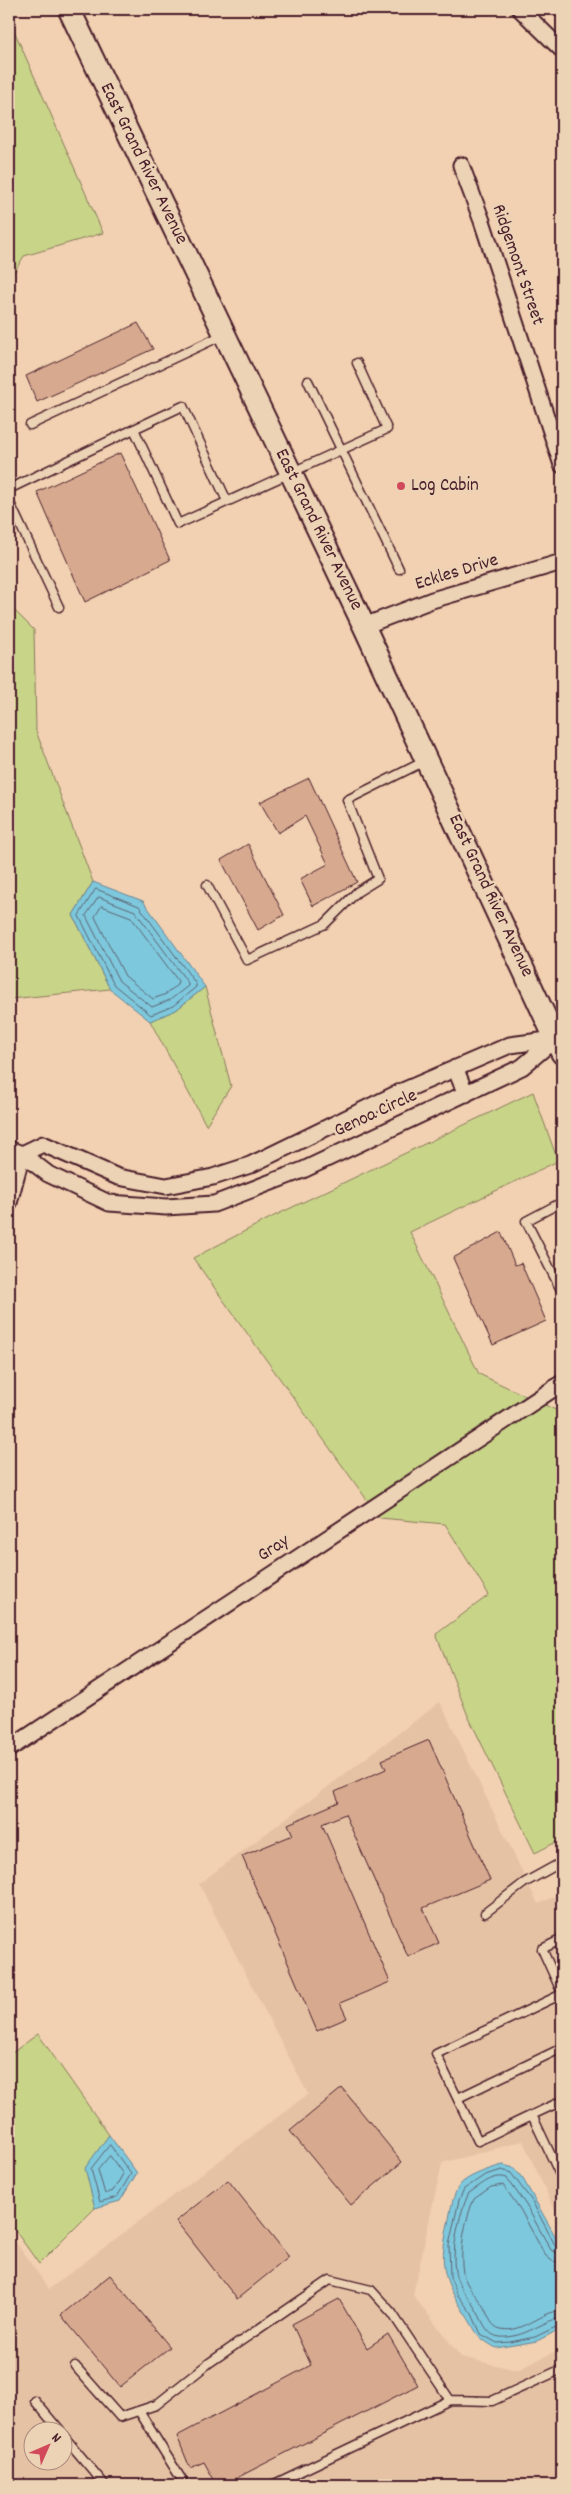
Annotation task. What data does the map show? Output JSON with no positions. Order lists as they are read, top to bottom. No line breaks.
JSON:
{"streets":{"main road":["East Grand River Avenue"],"street":["Ridgemont Street","Eckles Drive","Genoa Circle","Gray"]},"crossings":[["East Grand River Avenue","Eckles Drive"],["East Grand River Avenue","Genoa Circle"]],"places":["Log Cabin"],"north":"top right"}
